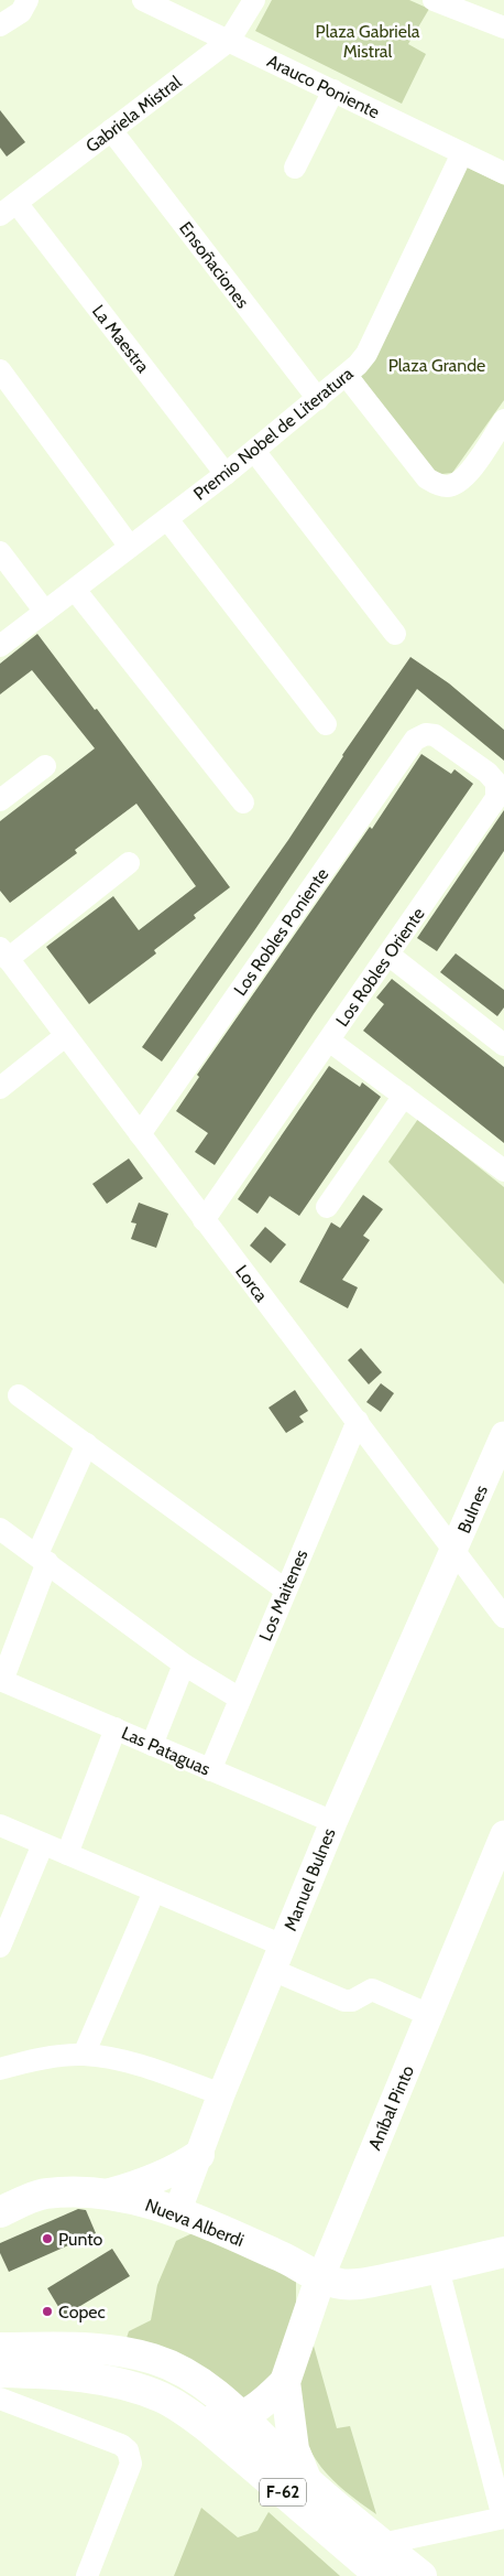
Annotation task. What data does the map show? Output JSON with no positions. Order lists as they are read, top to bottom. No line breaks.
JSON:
{"streets":{"main road":["Aníbal Pinto","Nueva Alberdi","F-62"],"street":["Arauco Poniente","Gabriela Mistral","Ensoñaciones","La Maestra","Premio Nobel de Literatura","Los Robles Poniente","Los Robles Oriente","Lorca","Bulnes","Los Maitenes","Las Pataguas","Manuel Bulnes"]},"crossings":[["Arauco Poniente","Gabriela Mistral"],["Arauco Poniente","Premio Nobel de Literatura"],["Gabriela Mistral","Ensoñaciones"],["Gabriela Mistral","La Maestra"],["Ensoñaciones","Premio Nobel de Literatura"],["La Maestra","Premio Nobel de Literatura"],["Los Robles Poniente","Los Robles Oriente"],["Los Robles Poniente","Lorca"],["Los Robles Oriente","Lorca"],["Lorca","Bulnes"],["Lorca","Los Maitenes"],["Lorca","Manuel Bulnes"],["Bulnes","Manuel Bulnes"],["Los Maitenes","Las Pataguas"],["Las Pataguas","Manuel Bulnes"],["Manuel Bulnes","Nueva Alberdi"],["Aníbal Pinto","Nueva Alberdi"],["Aníbal Pinto","F-62"]],"parks":["Plaza Gabriela Mistral","Plaza Grande"],"places":["Punto","Copec"]}
